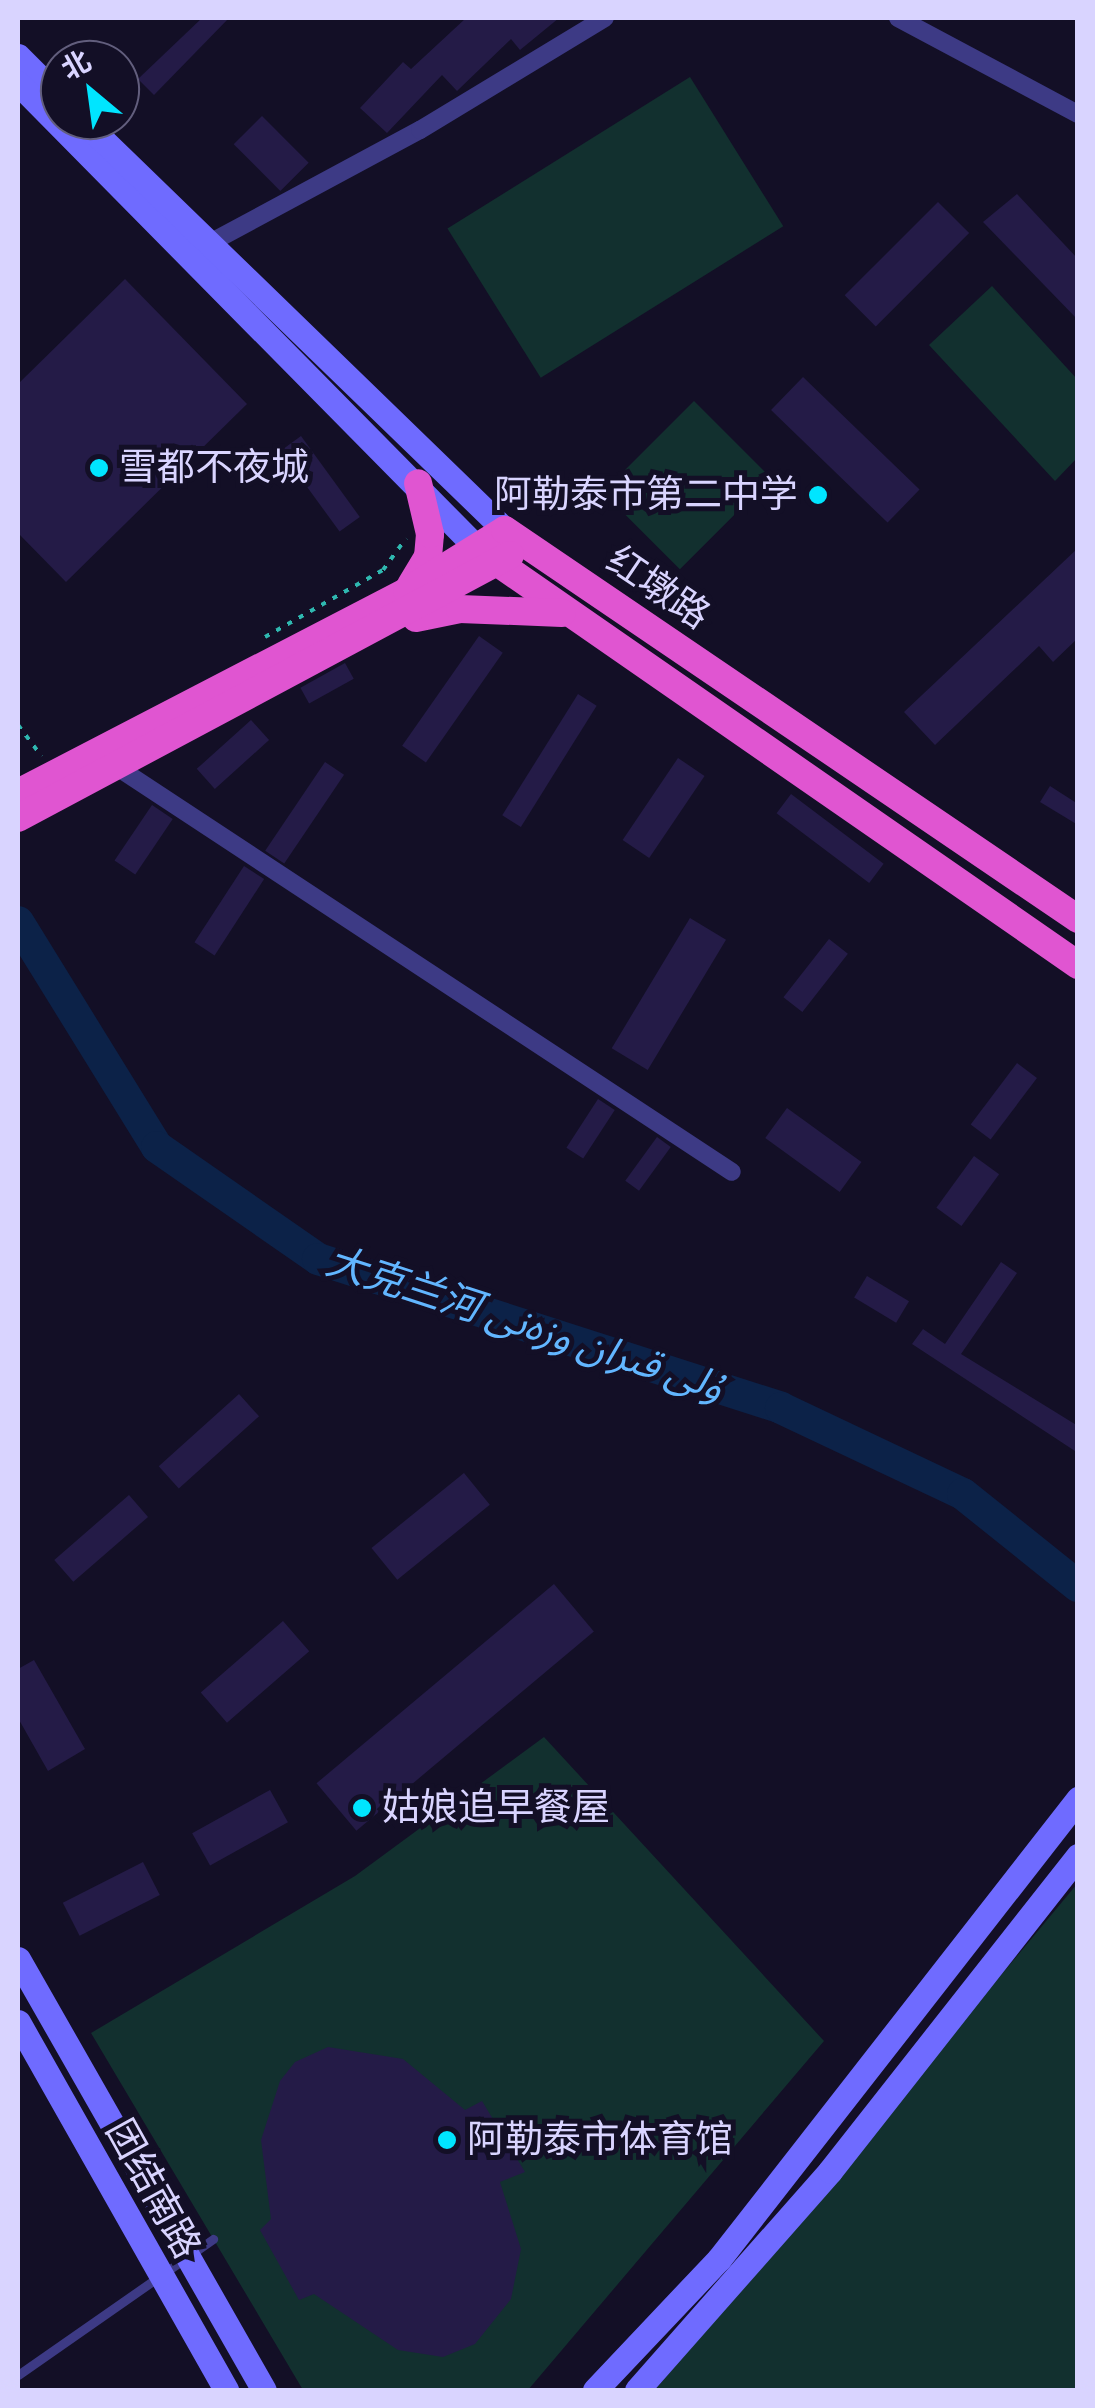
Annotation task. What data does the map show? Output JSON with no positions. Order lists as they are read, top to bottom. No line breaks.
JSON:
{"streets":{"highway":["红墩路"],"main road":["团结南路"]},"water":["大克兰河 ۇلى قىران وزەنى"],"places":["雪都不夜城","阿勒泰市第二中学","姑娘追早餐屋","阿勒泰市体育馆"],"north":"top left"}
